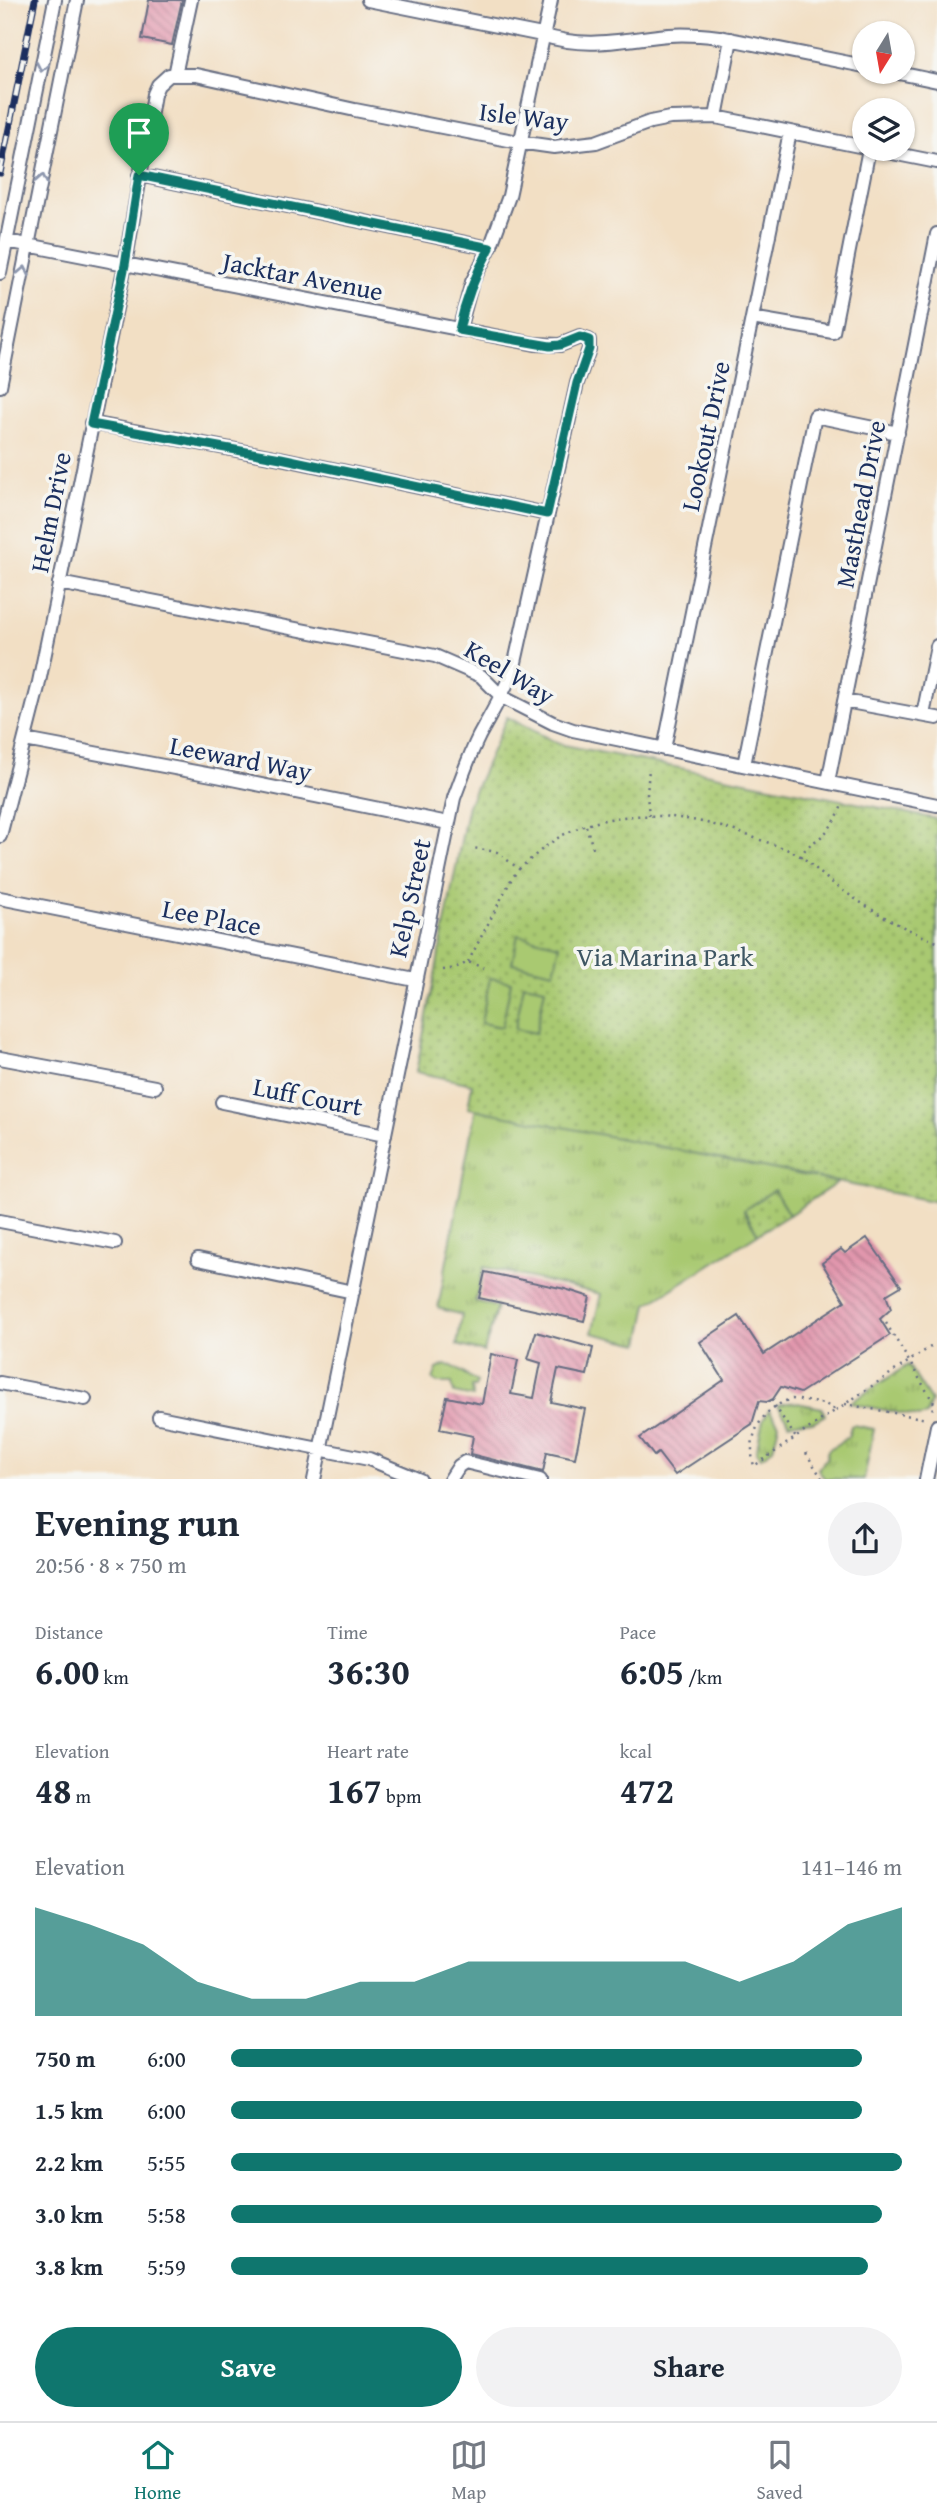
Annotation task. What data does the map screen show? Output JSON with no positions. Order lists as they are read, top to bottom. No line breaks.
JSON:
{"streets":{"street":["Isle Way","Jacktar Avenue","Lookout Drive","Masthead Drive","Helm Drive","Keel Way","Leeward Way","Kelp Street","Lee Place","Luff Court"]},"crossings":[["Isle Way","Lookout Drive"],["Isle Way","Helm Drive"],["Jacktar Avenue","Helm Drive"],["Jacktar Avenue","Kelp Street"],["Lookout Drive","Keel Way"],["Masthead Drive","Keel Way"],["Helm Drive","Keel Way"],["Helm Drive","Leeward Way"],["Keel Way","Kelp Street"],["Leeward Way","Kelp Street"],["Kelp Street","Lee Place"],["Kelp Street","Luff Court"]],"parks":["Via Marina Park"],"north":"bottom","page":{"heading":["Evening run","20:56 · 8 × 750 m"],"stats":[["Distance","6.00 km"],["Time","36:30"],["Pace","6:05 /km"],["Elevation","48 m"],["Heart rate","167 bpm"],["kcal","472"]],"chart":["Elevation","141–146 m"],"list":[{"name":"750 m","note":"6:00"},{"name":"1.5 km","note":"6:00"},{"name":"2.2 km","note":"5:55"},{"name":"3.0 km","note":"5:58"},{"name":"3.8 km","note":"5:59"}],"buttons":["Save","Share"],"tabs":["Home","Map","Saved"]}}
